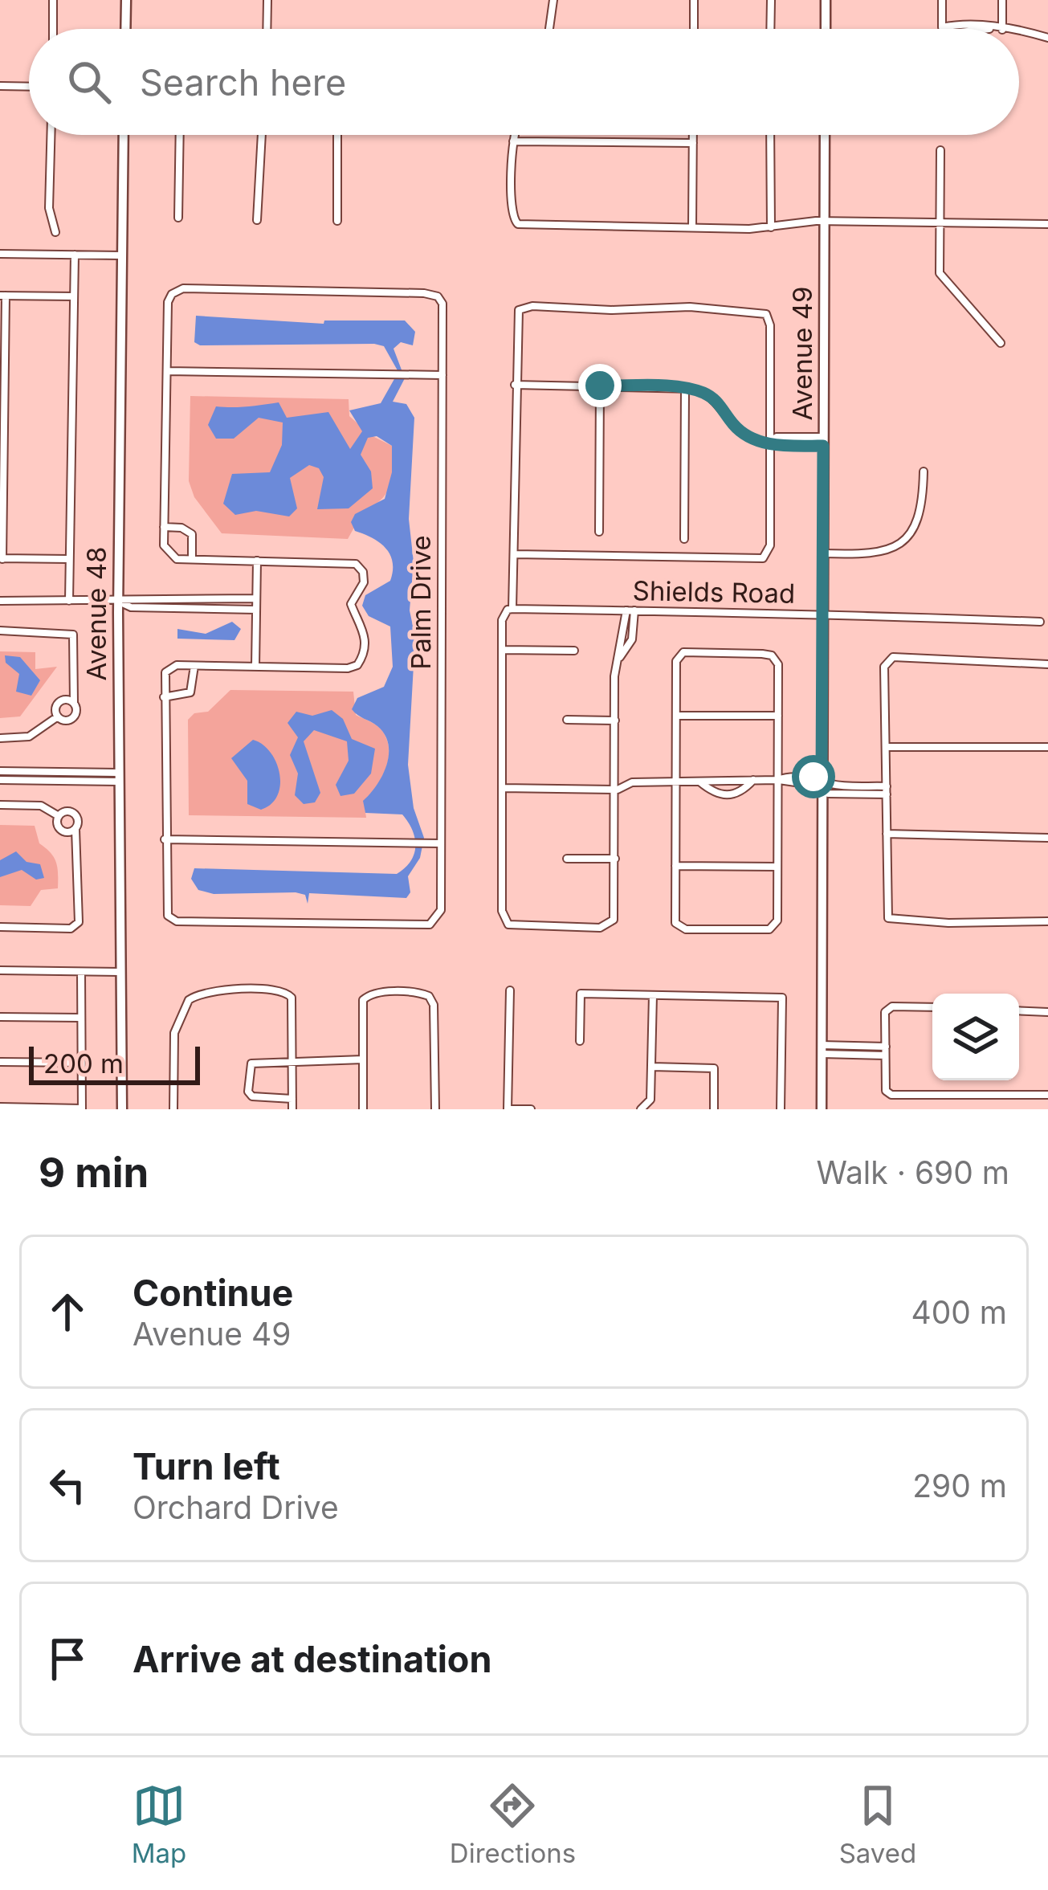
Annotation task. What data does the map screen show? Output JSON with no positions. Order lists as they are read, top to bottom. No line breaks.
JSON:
{"streets":{"main road":["Avenue 49","Avenue 48"],"street":["Shields Road","Palm Drive"]},"crossings":[["Avenue 49","Shields Road"]],"scale_bar":"200 m","page":{"search":"Search here","scale":"200 m","heading":["9 min","Walk · 690 m"],"list":[["Continue","Avenue 49","400 m"],["Turn left","Orchard Drive","290 m"],"Arrive at destination"],"nav":["Map","Directions","Saved"]}}
